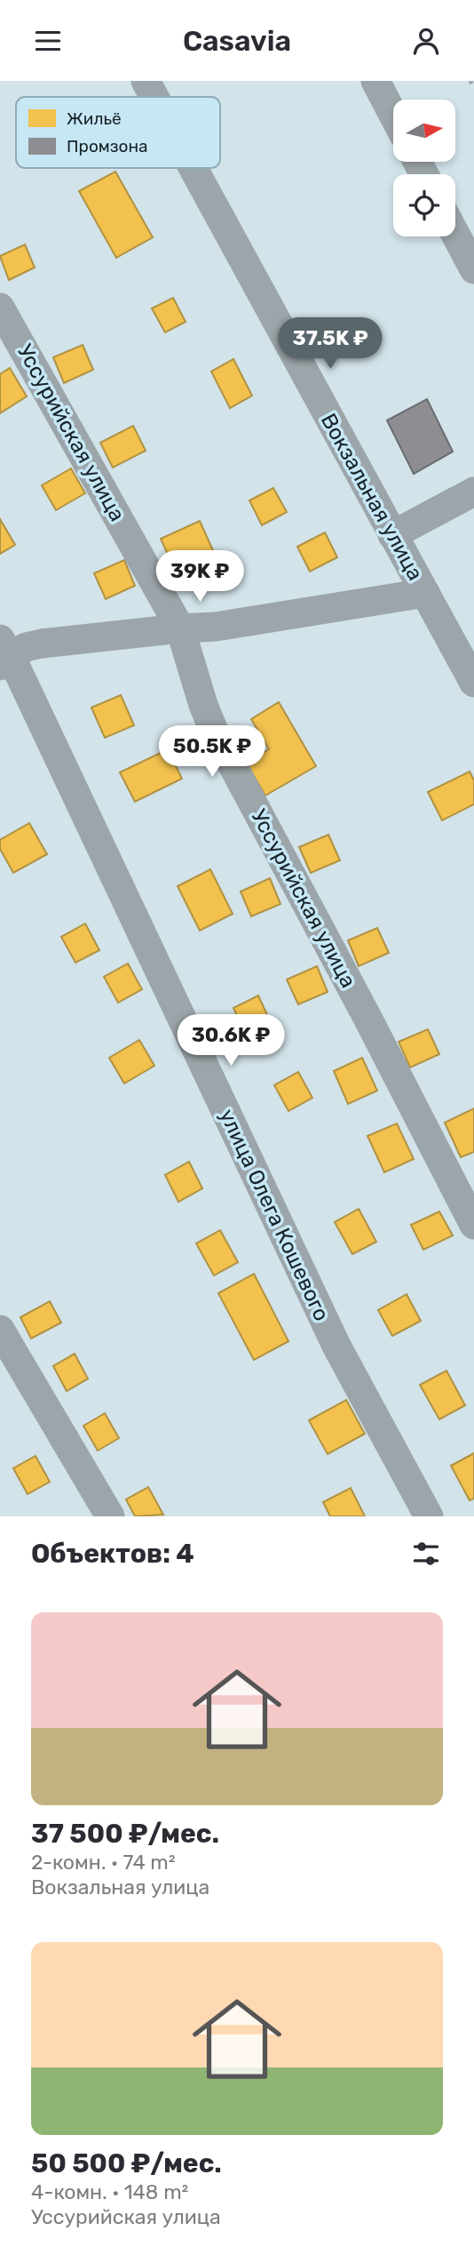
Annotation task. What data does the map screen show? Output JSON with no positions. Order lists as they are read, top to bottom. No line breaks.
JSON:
{"streets":{"street":["Уссурийская улица","Вокзальная улица","улица Олега Кошевого"]},"legend":["Жильё","Промзона"],"north":"right","page":{"header":"Casavia","price":["37.5K ₽","39K ₽","50.5K ₽","30.6K ₽"],"heading":"Объектов: 4","list":[{"name":"37 500 ₽/мес.","note":"2-комн. · 74 m² · Вокзальная улица"},{"name":"50 500 ₽/мес.","note":"4-комн. · 148 m² · Уссурийская улица"}]}}
